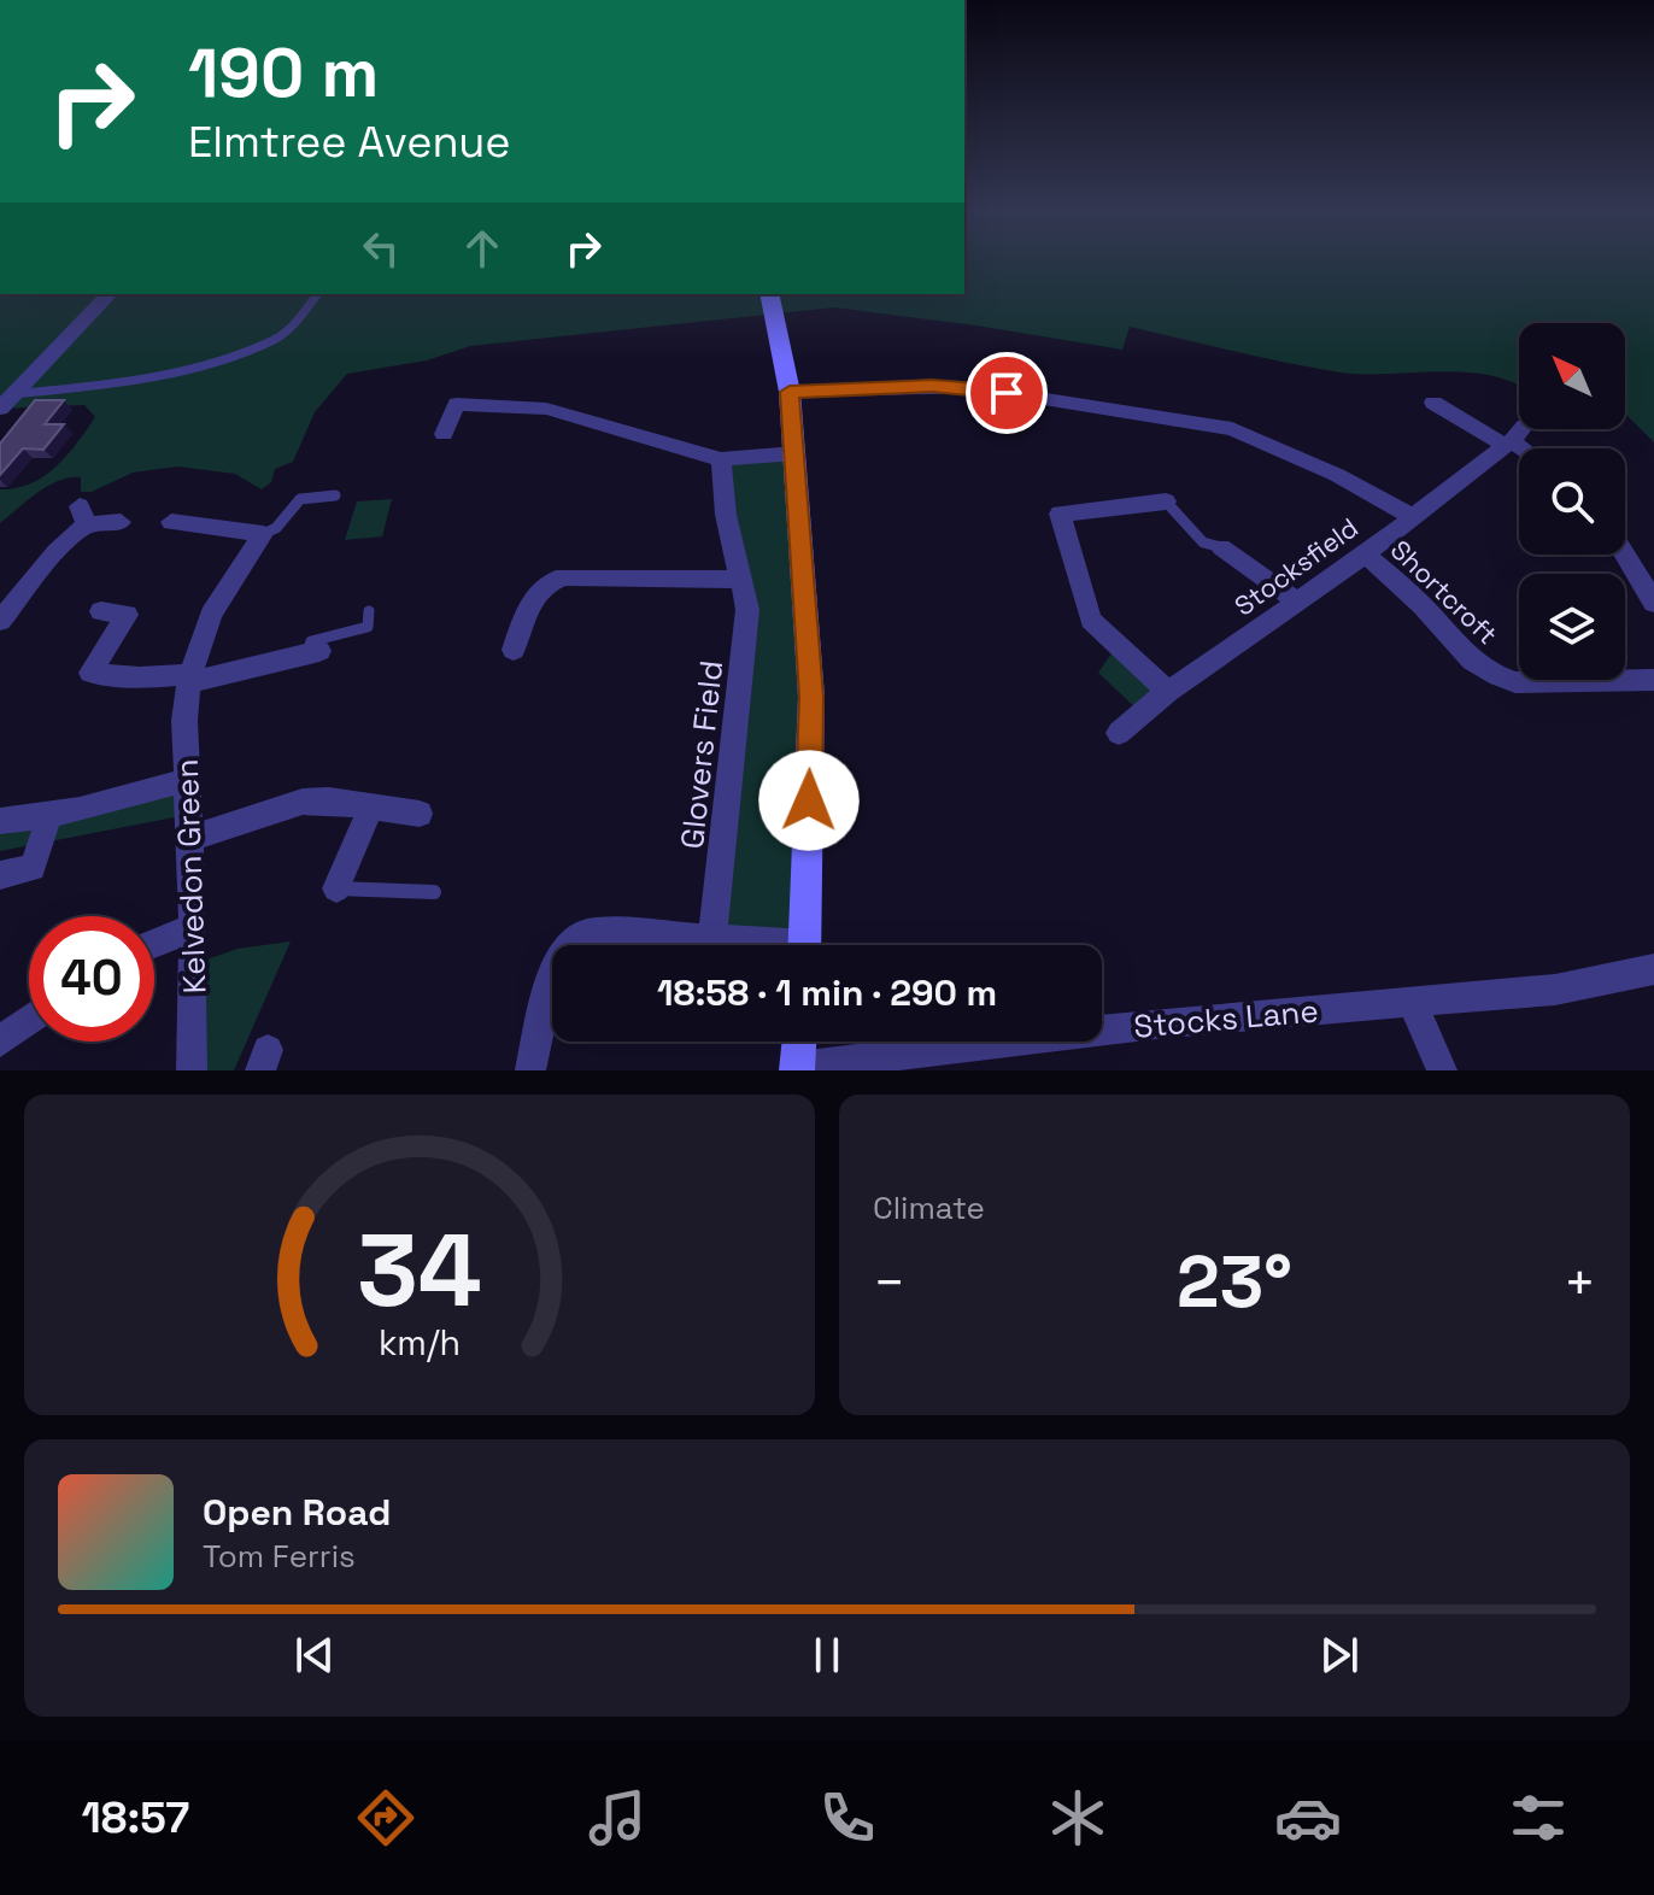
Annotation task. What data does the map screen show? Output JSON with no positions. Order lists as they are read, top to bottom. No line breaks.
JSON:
{"streets":{"street":["Stocksfield","Shortcroft","Glovers Field","Kelvedon Green","Stocks Lane"]},"crossings":[["Stocksfield","Shortcroft"]],"north":"top left","page":{"turn":["190 m","Elmtree Avenue"],"limit":"40","trip":"18:58 · 1 min · 290 m","tile":"Climate","heat":["−","23°","+"],"song":["Open Road","Tom Ferris"],"tabs":"18:57","gauge":["34","km/h"]}}
